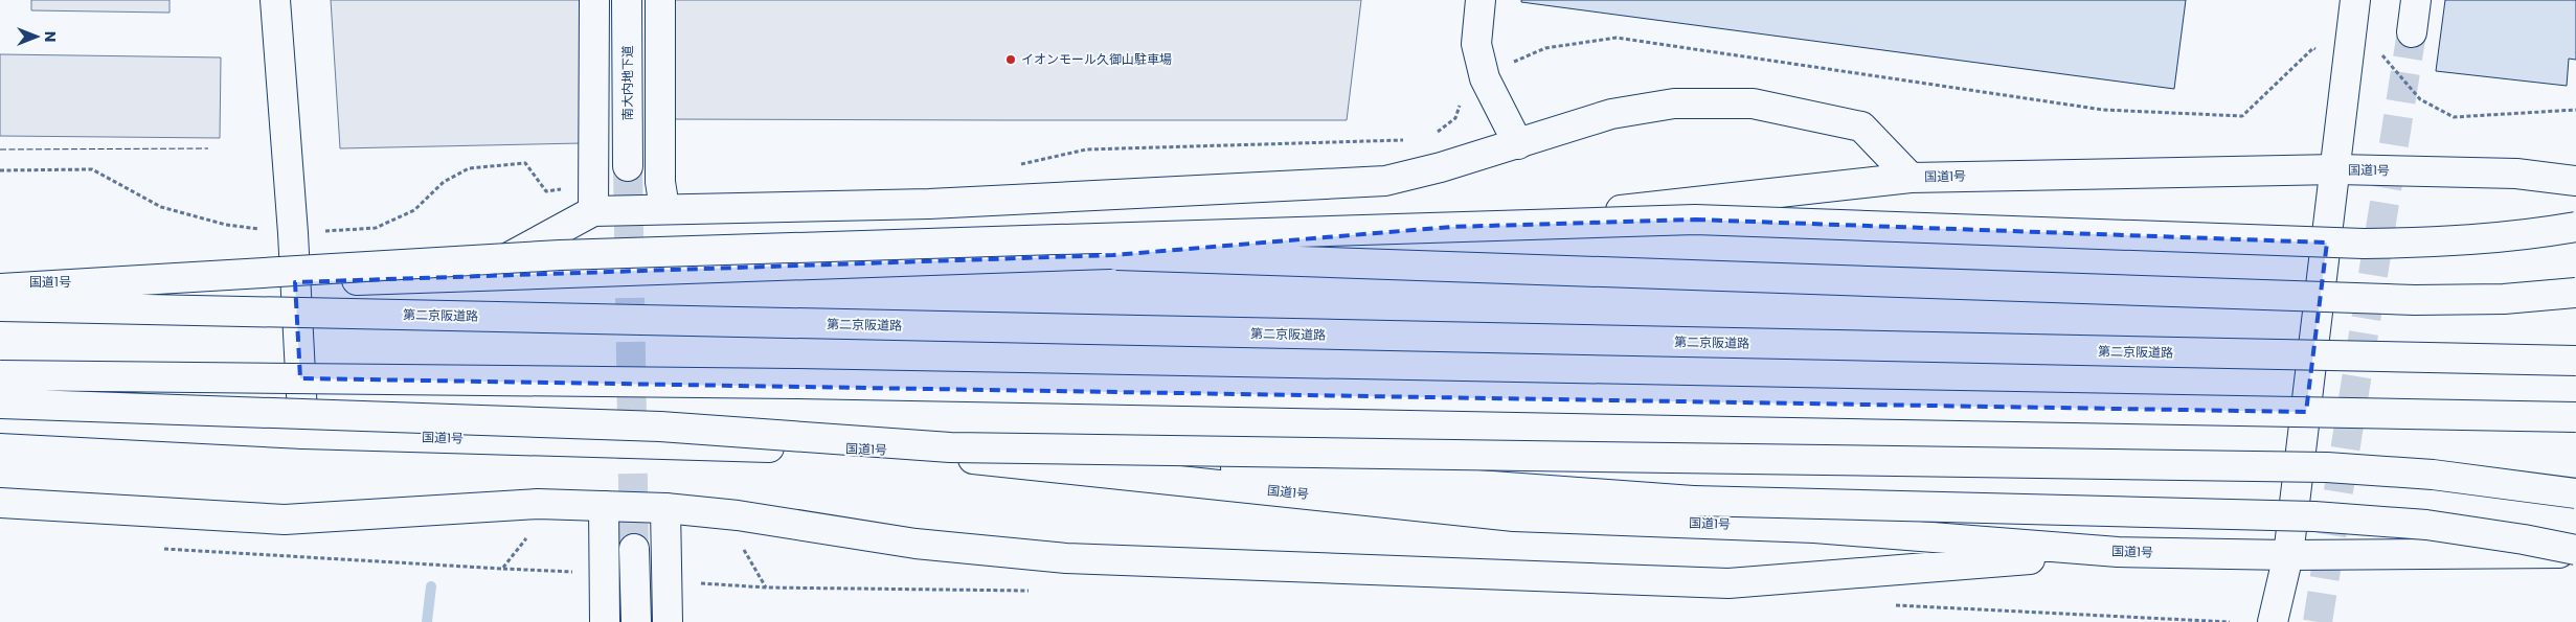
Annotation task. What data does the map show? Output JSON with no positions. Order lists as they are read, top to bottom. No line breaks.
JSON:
{"streets":{"main road":["南大内地下道","国道1号","第二京阪道路"]},"places":["イオンモール久御山駐車場"],"north":"right"}
